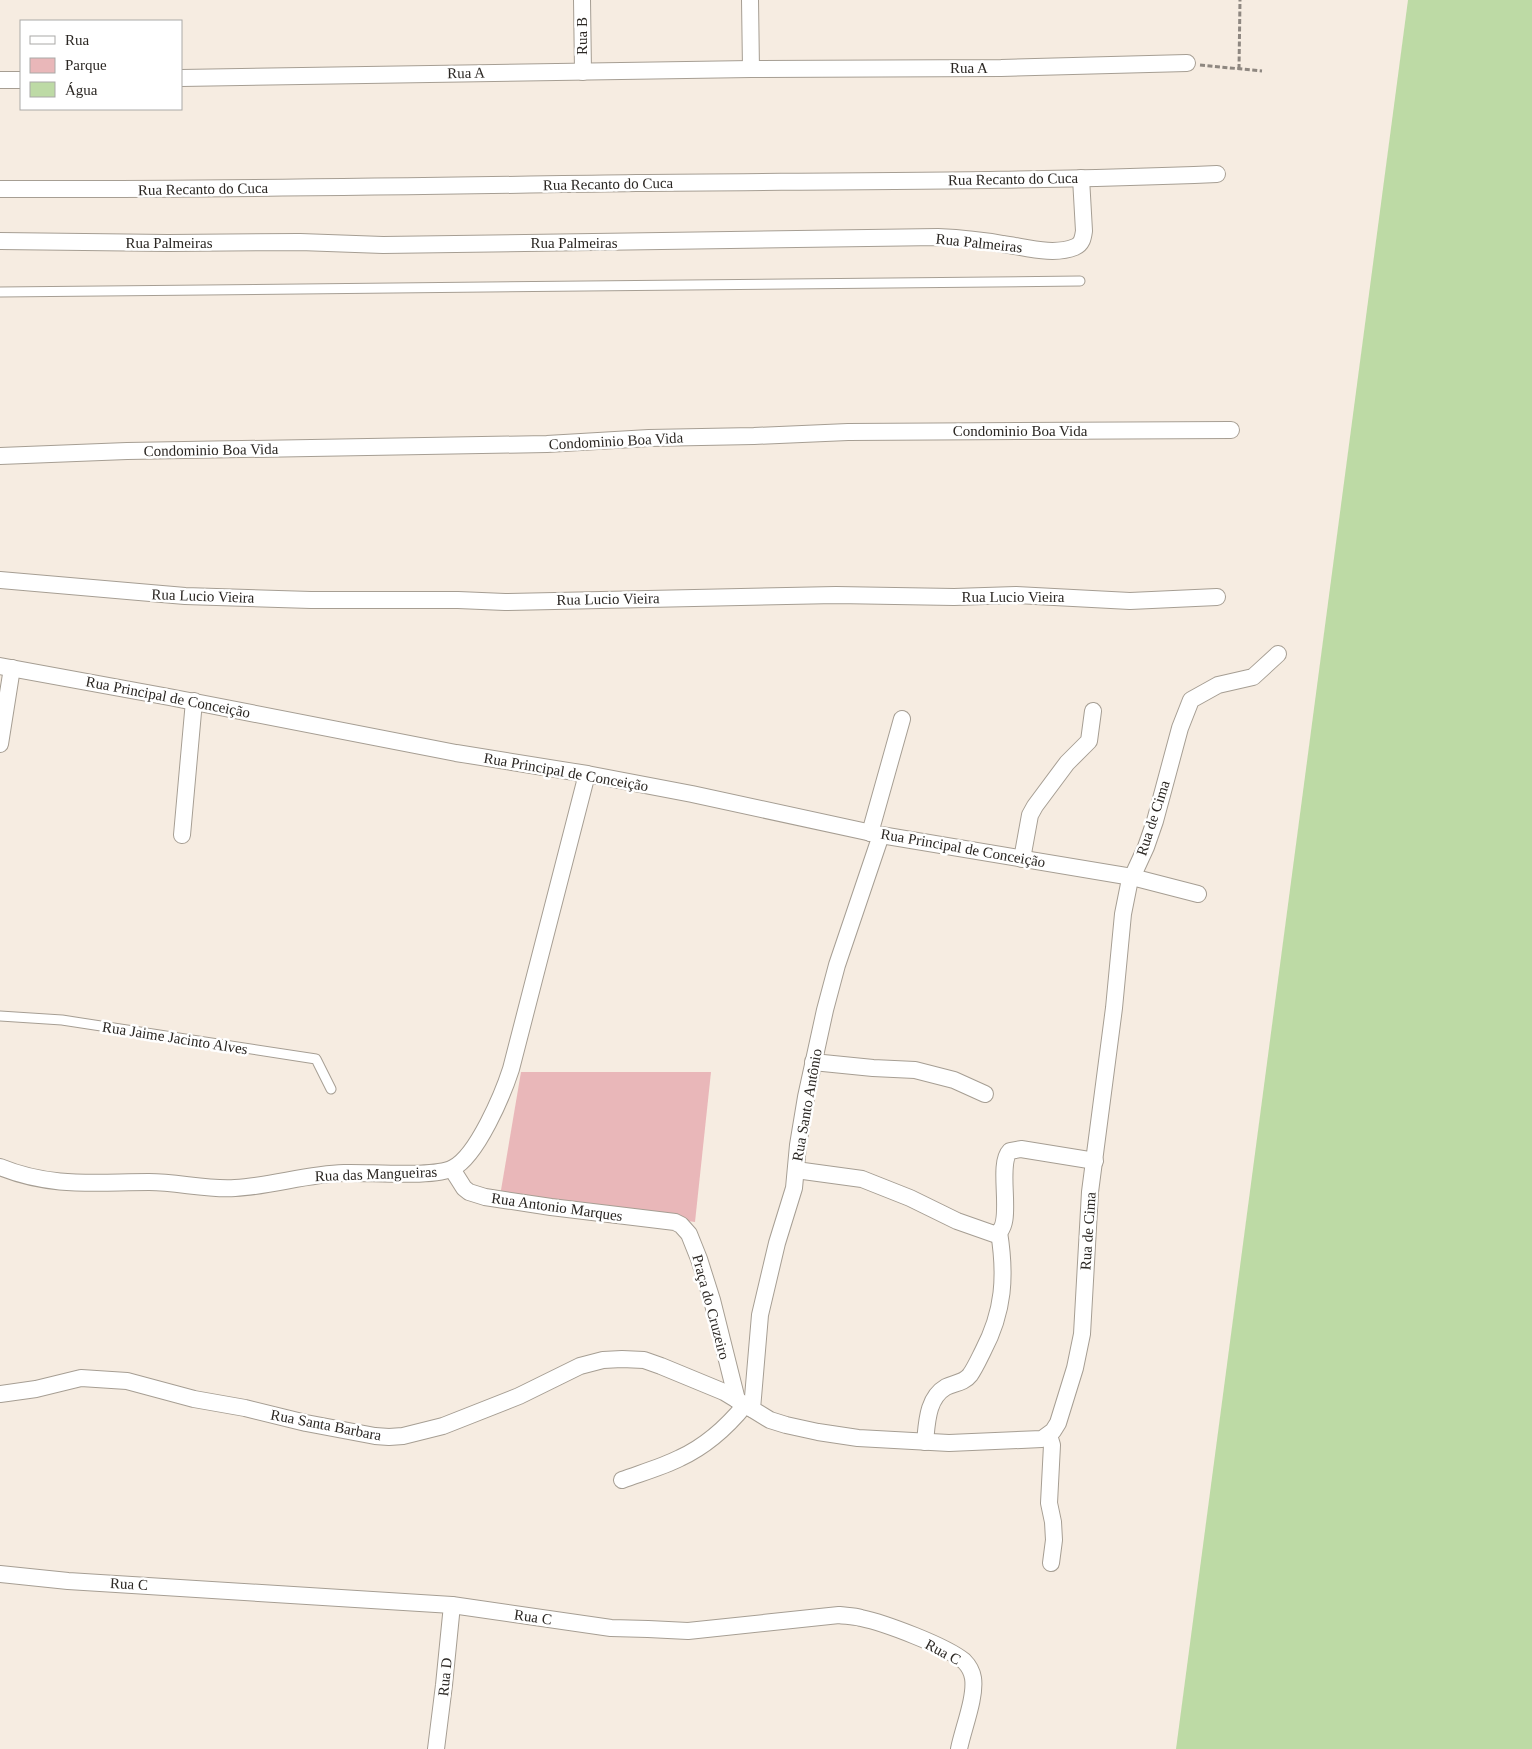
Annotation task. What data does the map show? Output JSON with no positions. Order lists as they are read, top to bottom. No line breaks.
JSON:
{"streets":{"street":["Rua B","Rua A","Rua Recanto do Cuca","Rua Palmeiras","Condominio Boa Vida","Rua Lucio Vieira","Rua Principal de Conceição","Rua de Cima","Rua Santo Antônio","Rua das Mangueiras","Rua Antonio Marques","Praça do Cruzeiro","Rua Santa Barbara","Rua C","Rua D"],"lane":["Rua Jaime Jacinto Alves"]},"crossings":[["Rua B","Rua A"],["Rua Recanto do Cuca","Rua Palmeiras"],["Rua Principal de Conceição","Rua de Cima"],["Rua Principal de Conceição","Rua Santo Antônio"],["Rua Principal de Conceição","Rua das Mangueiras"],["Rua Santo Antônio","Praça do Cruzeiro"],["Rua Santo Antônio","Rua Santa Barbara"],["Rua das Mangueiras","Rua Antonio Marques"],["Rua Antonio Marques","Praça do Cruzeiro"],["Praça do Cruzeiro","Rua Santa Barbara"],["Rua C","Rua D"]],"legend":["Rua","Parque","Água"]}
